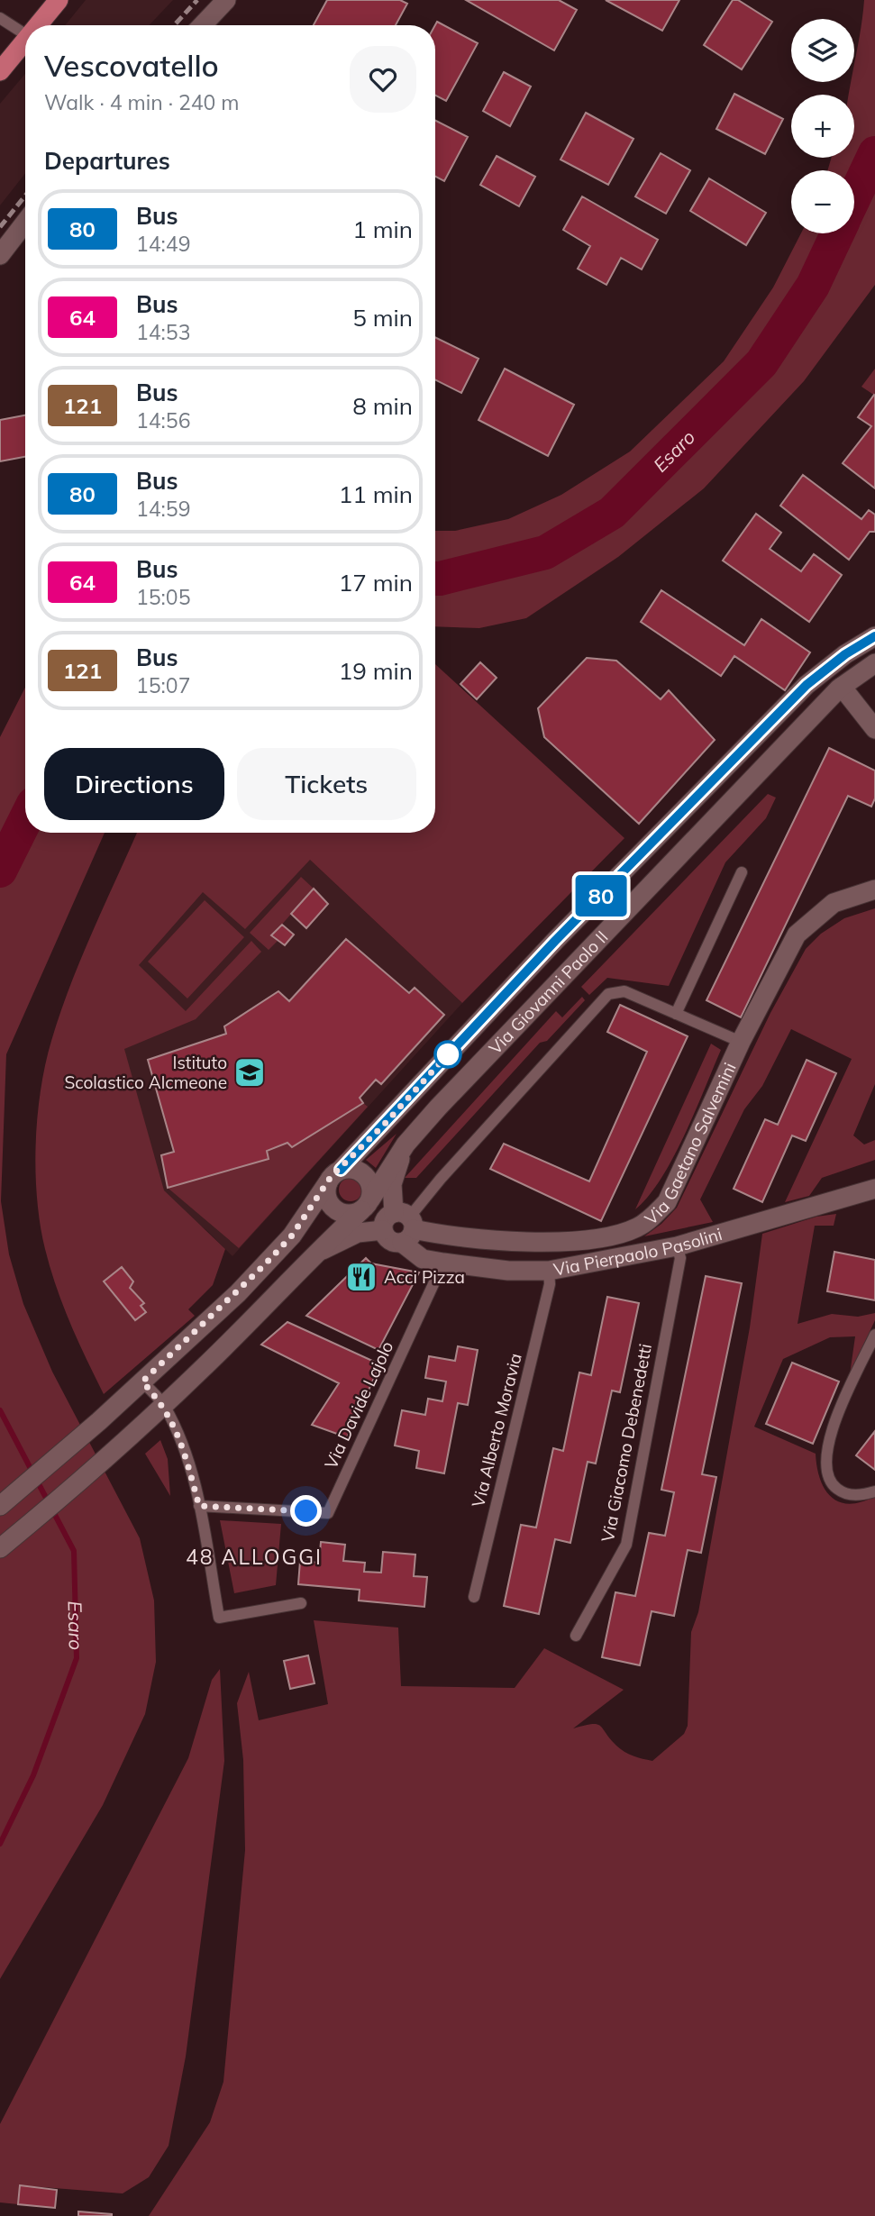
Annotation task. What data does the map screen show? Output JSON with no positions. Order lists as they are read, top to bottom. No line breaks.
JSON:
{"streets":{"street":["Via Giovanni Paolo II","Via Gaetano Salvemini","Via Pierpaolo Pasolini"],"lane":["Via Davide Lajolo","Via Alberto Moravia","Via Giacomo Debenedetti"]},"crossings":[["Via Gaetano Salvemini","Via Pierpaolo Pasolini"],["Via Pierpaolo Pasolini","Via Davide Lajolo"],["Via Pierpaolo Pasolini","Via Alberto Moravia"],["Via Pierpaolo Pasolini","Via Giacomo Debenedetti"]],"districts":["48 ALLOGGI"],"water":["Esaro"],"places":{"school or university":["Istituto Scolastico Alcmeone"],"restaurant":["Acci Pizza"]},"lines":["bus line 80"],"page":{"on_map":"80","map_buttons":["+","−"],"heading":[["Vescovatello","Walk · 4 min · 240 m"],"Departures"],"list":[{"mark":"80","name":"Bus","note":"14:49","value":"1 min"},{"mark":"64","name":"Bus","note":"14:53","value":"5 min"},{"mark":"121","name":"Bus","note":"14:56","value":"8 min"},{"mark":"80","name":"Bus","note":"14:59","value":"11 min"},{"mark":"64","name":"Bus","note":"15:05","value":"17 min"},{"mark":"121","name":"Bus","note":"15:07","value":"19 min"}],"buttons":["Directions","Tickets"]}}
